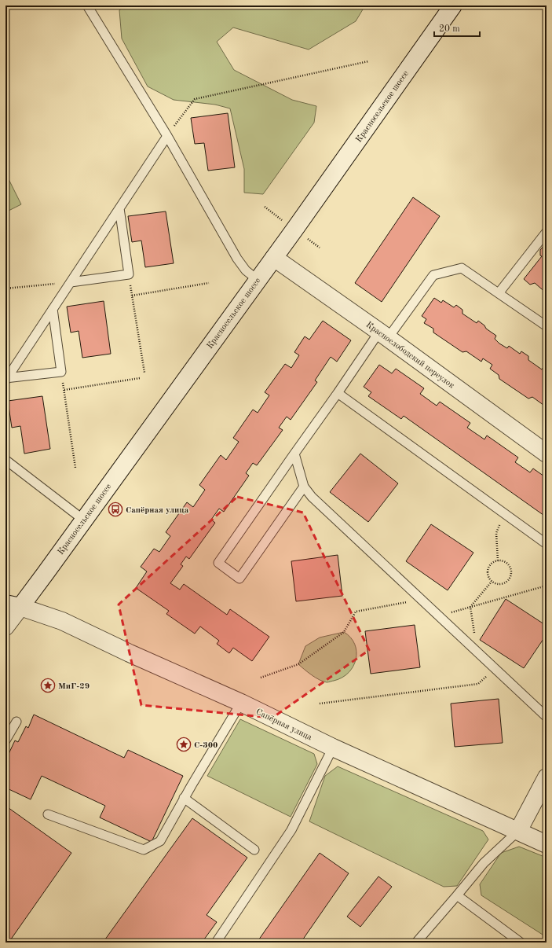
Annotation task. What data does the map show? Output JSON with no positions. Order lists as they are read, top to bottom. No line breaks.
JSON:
{"streets":{"street":["Красносельское шоссе","Краснослободский переулок","Сапёрная улица"]},"crossings":[["Красносельское шоссе","Краснослободский переулок"],["Красносельское шоссе","Сапёрная улица"]],"places":{"bus stop":["Сапёрная улица"],"place":["МиГ-29","С-300"]},"scale_bar":"20 m"}
